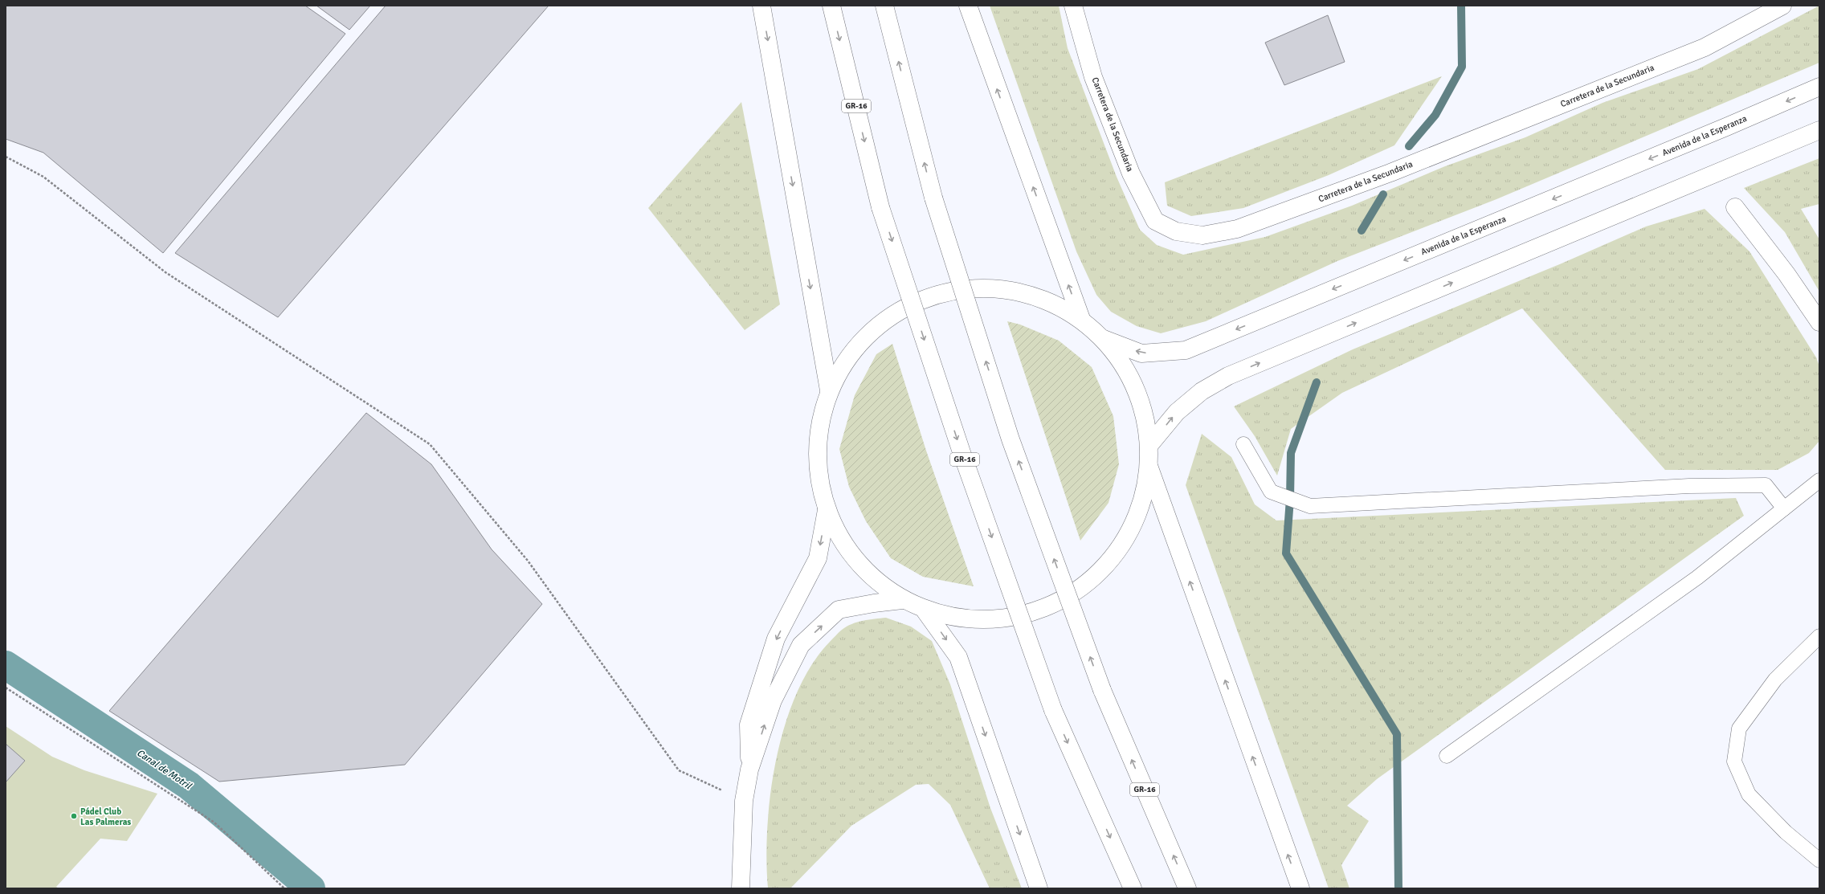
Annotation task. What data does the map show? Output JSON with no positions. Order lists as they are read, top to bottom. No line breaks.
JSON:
{"streets":{"main road":["Carretera de la Secundaria","GR-16","Avenida de la Esperanza"]},"water":["Canal de Motril"],"places":["Pádel Club Las Palmeras"]}
